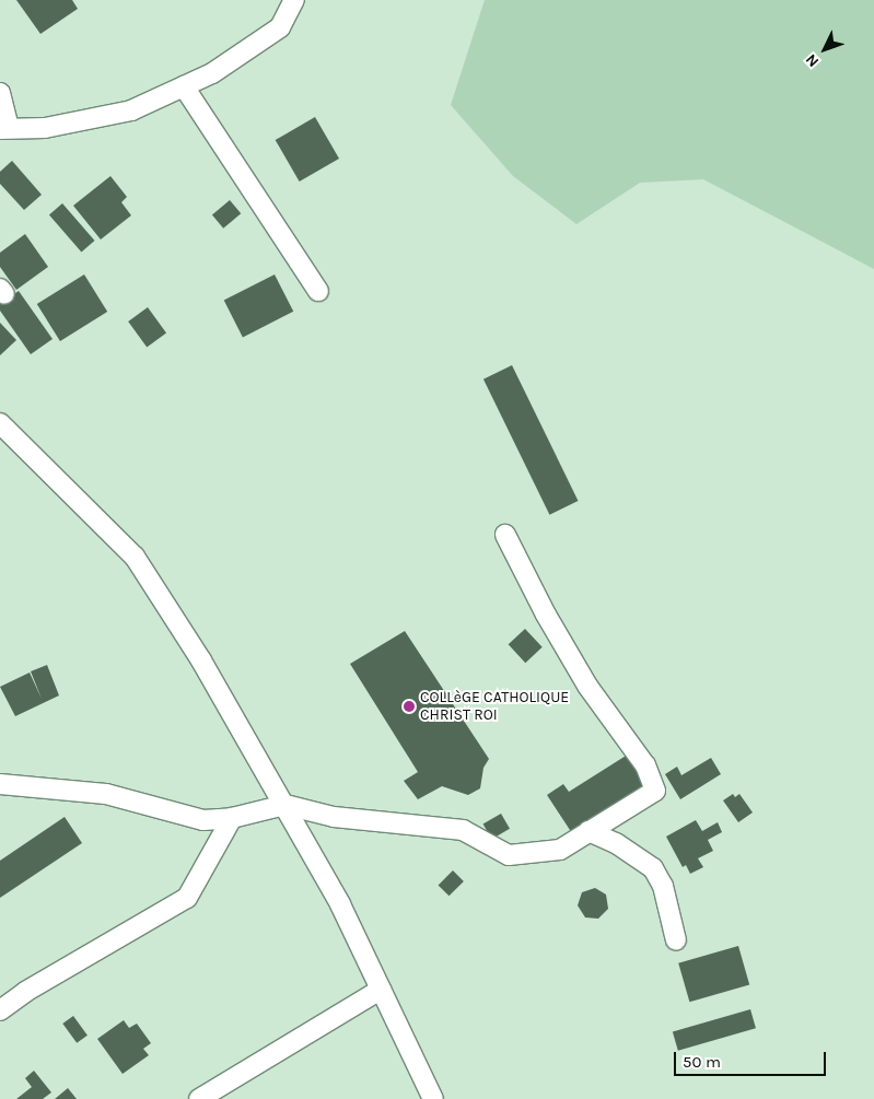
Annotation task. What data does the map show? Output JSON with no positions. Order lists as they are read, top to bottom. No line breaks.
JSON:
{"places":["COLLèGE CATHOLIQUE CHRIST ROI"],"scale_bar":"50 m","north":"bottom left"}
